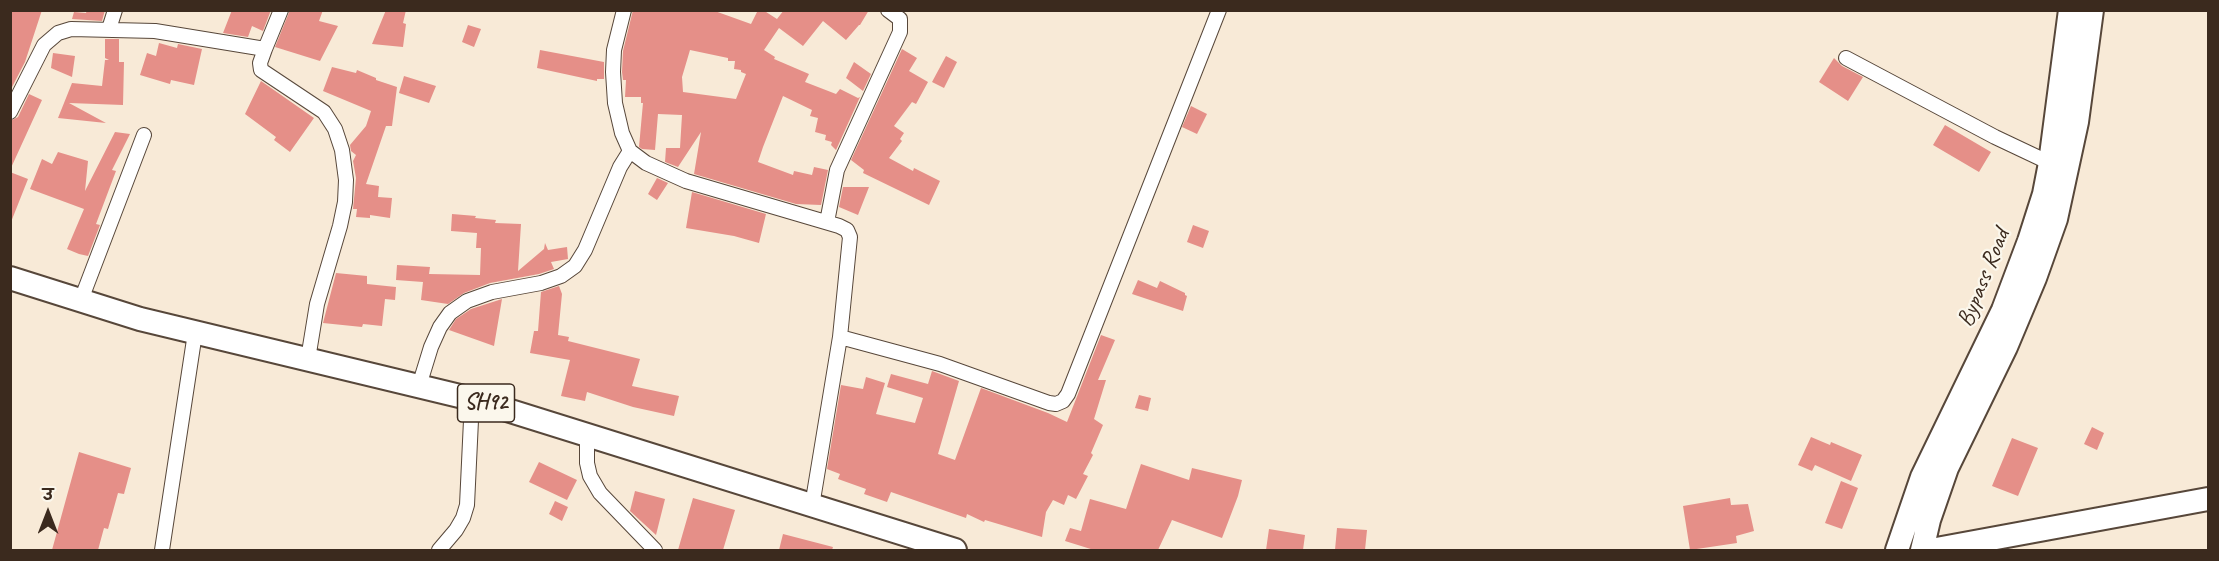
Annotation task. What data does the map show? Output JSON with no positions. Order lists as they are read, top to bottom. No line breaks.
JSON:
{"streets":{"main road":["Bypass Road","SH92"]},"north":"top"}
